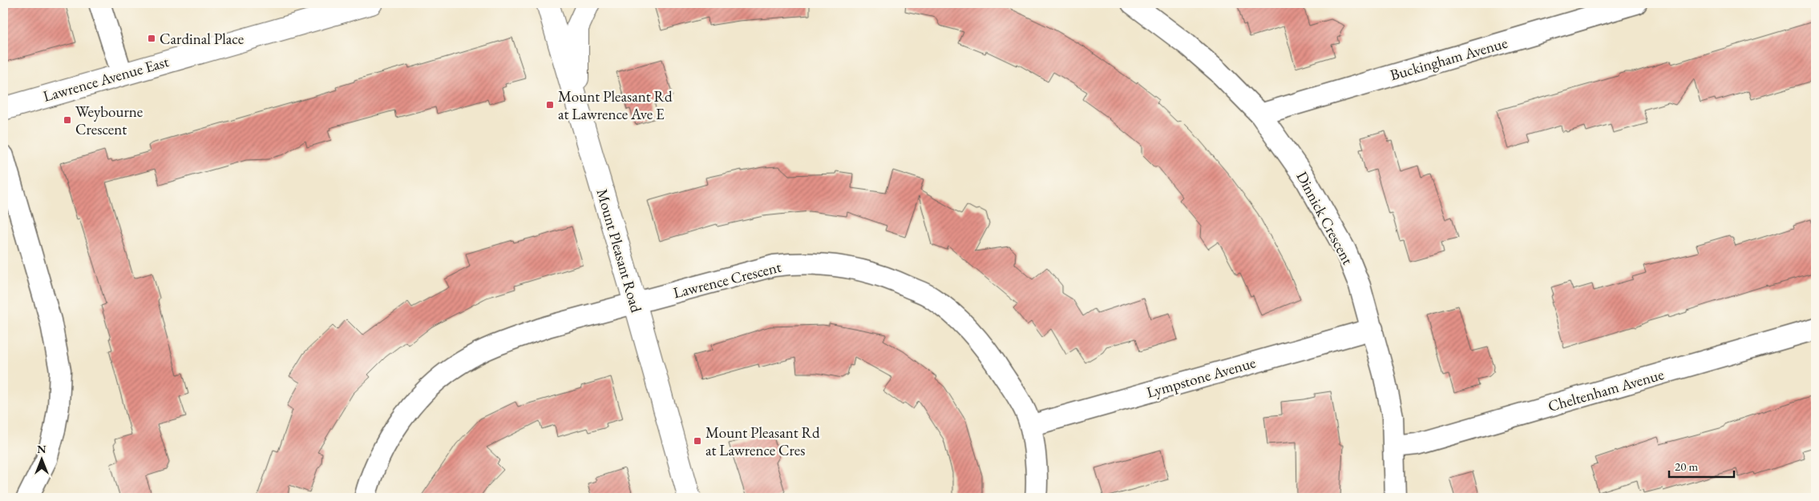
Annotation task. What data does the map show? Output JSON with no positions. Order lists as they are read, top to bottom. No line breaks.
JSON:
{"streets":{"main road":["Lawrence Avenue East","Mount Pleasant Road"],"street":["Buckingham Avenue","Dinnick Crescent","Lawrence Crescent","Lympstone Avenue","Cheltenham Avenue"]},"crossings":[["Buckingham Avenue","Dinnick Crescent"],["Dinnick Crescent","Lympstone Avenue"],["Dinnick Crescent","Cheltenham Avenue"],["Mount Pleasant Road","Lawrence Crescent"],["Lawrence Crescent","Lympstone Avenue"]],"places":{"transit":["Cardinal Place","Mount Pleasant Rd at Lawrence Ave E","Weybourne Crescent","Mount Pleasant Rd at Lawrence Cres"]},"scale_bar":"20 m","north":"top"}
